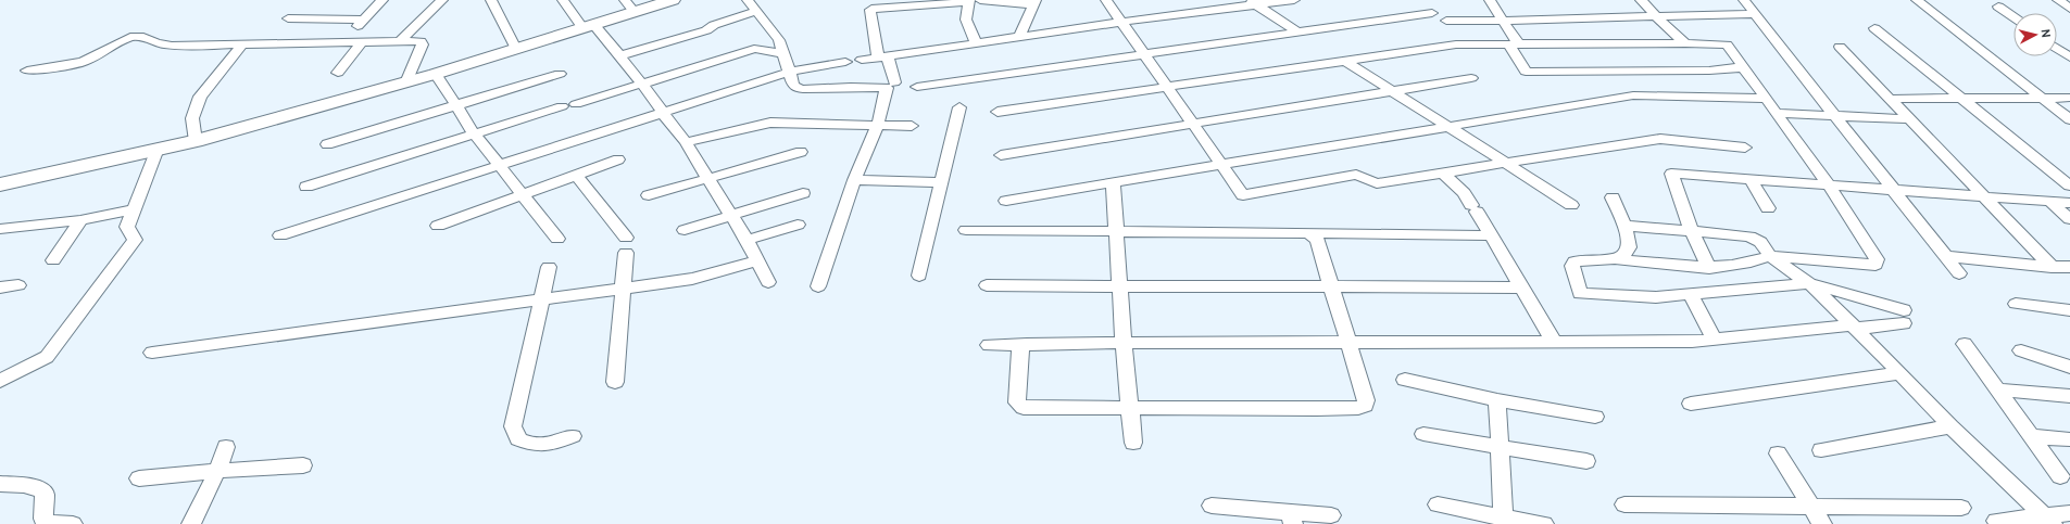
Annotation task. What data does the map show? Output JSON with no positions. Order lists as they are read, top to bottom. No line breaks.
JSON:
{"north":"right"}
